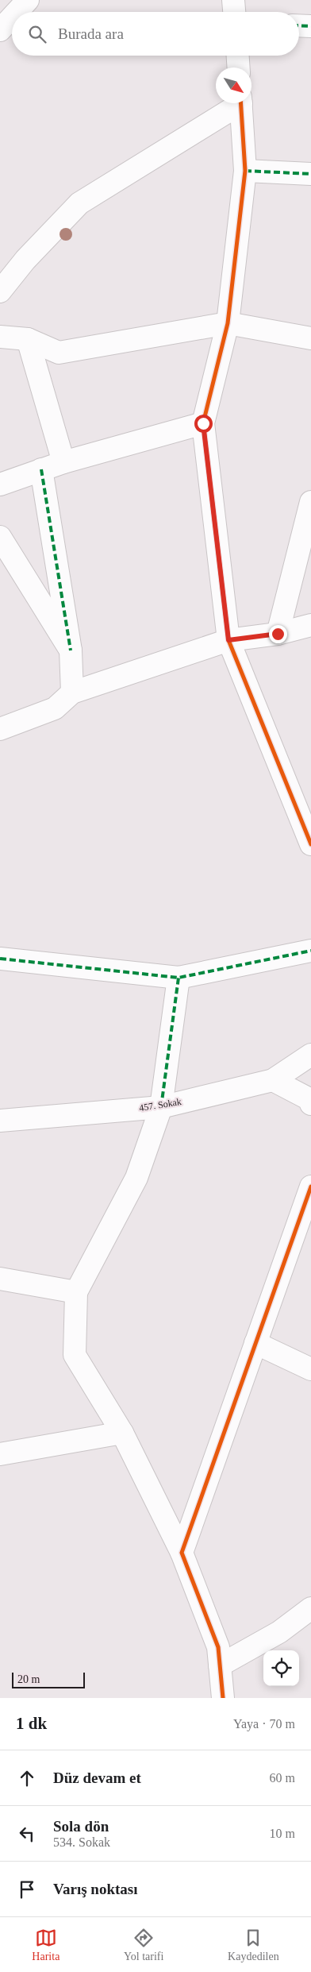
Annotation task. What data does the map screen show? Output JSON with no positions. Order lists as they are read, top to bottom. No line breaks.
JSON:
{"streets":{"street":["457. Sokak"]},"scale_bar":"20 m","north":"bottom right","page":{"search":"Burada ara","scale":"20 m","heading":["1 dk","Yaya · 70 m"],"list":[["Düz devam et","60 m"],["Sola dön","534. Sokak","10 m"],"Varış noktası"],"nav":["Harita","Yol tarifi","Kaydedilen"]}}
